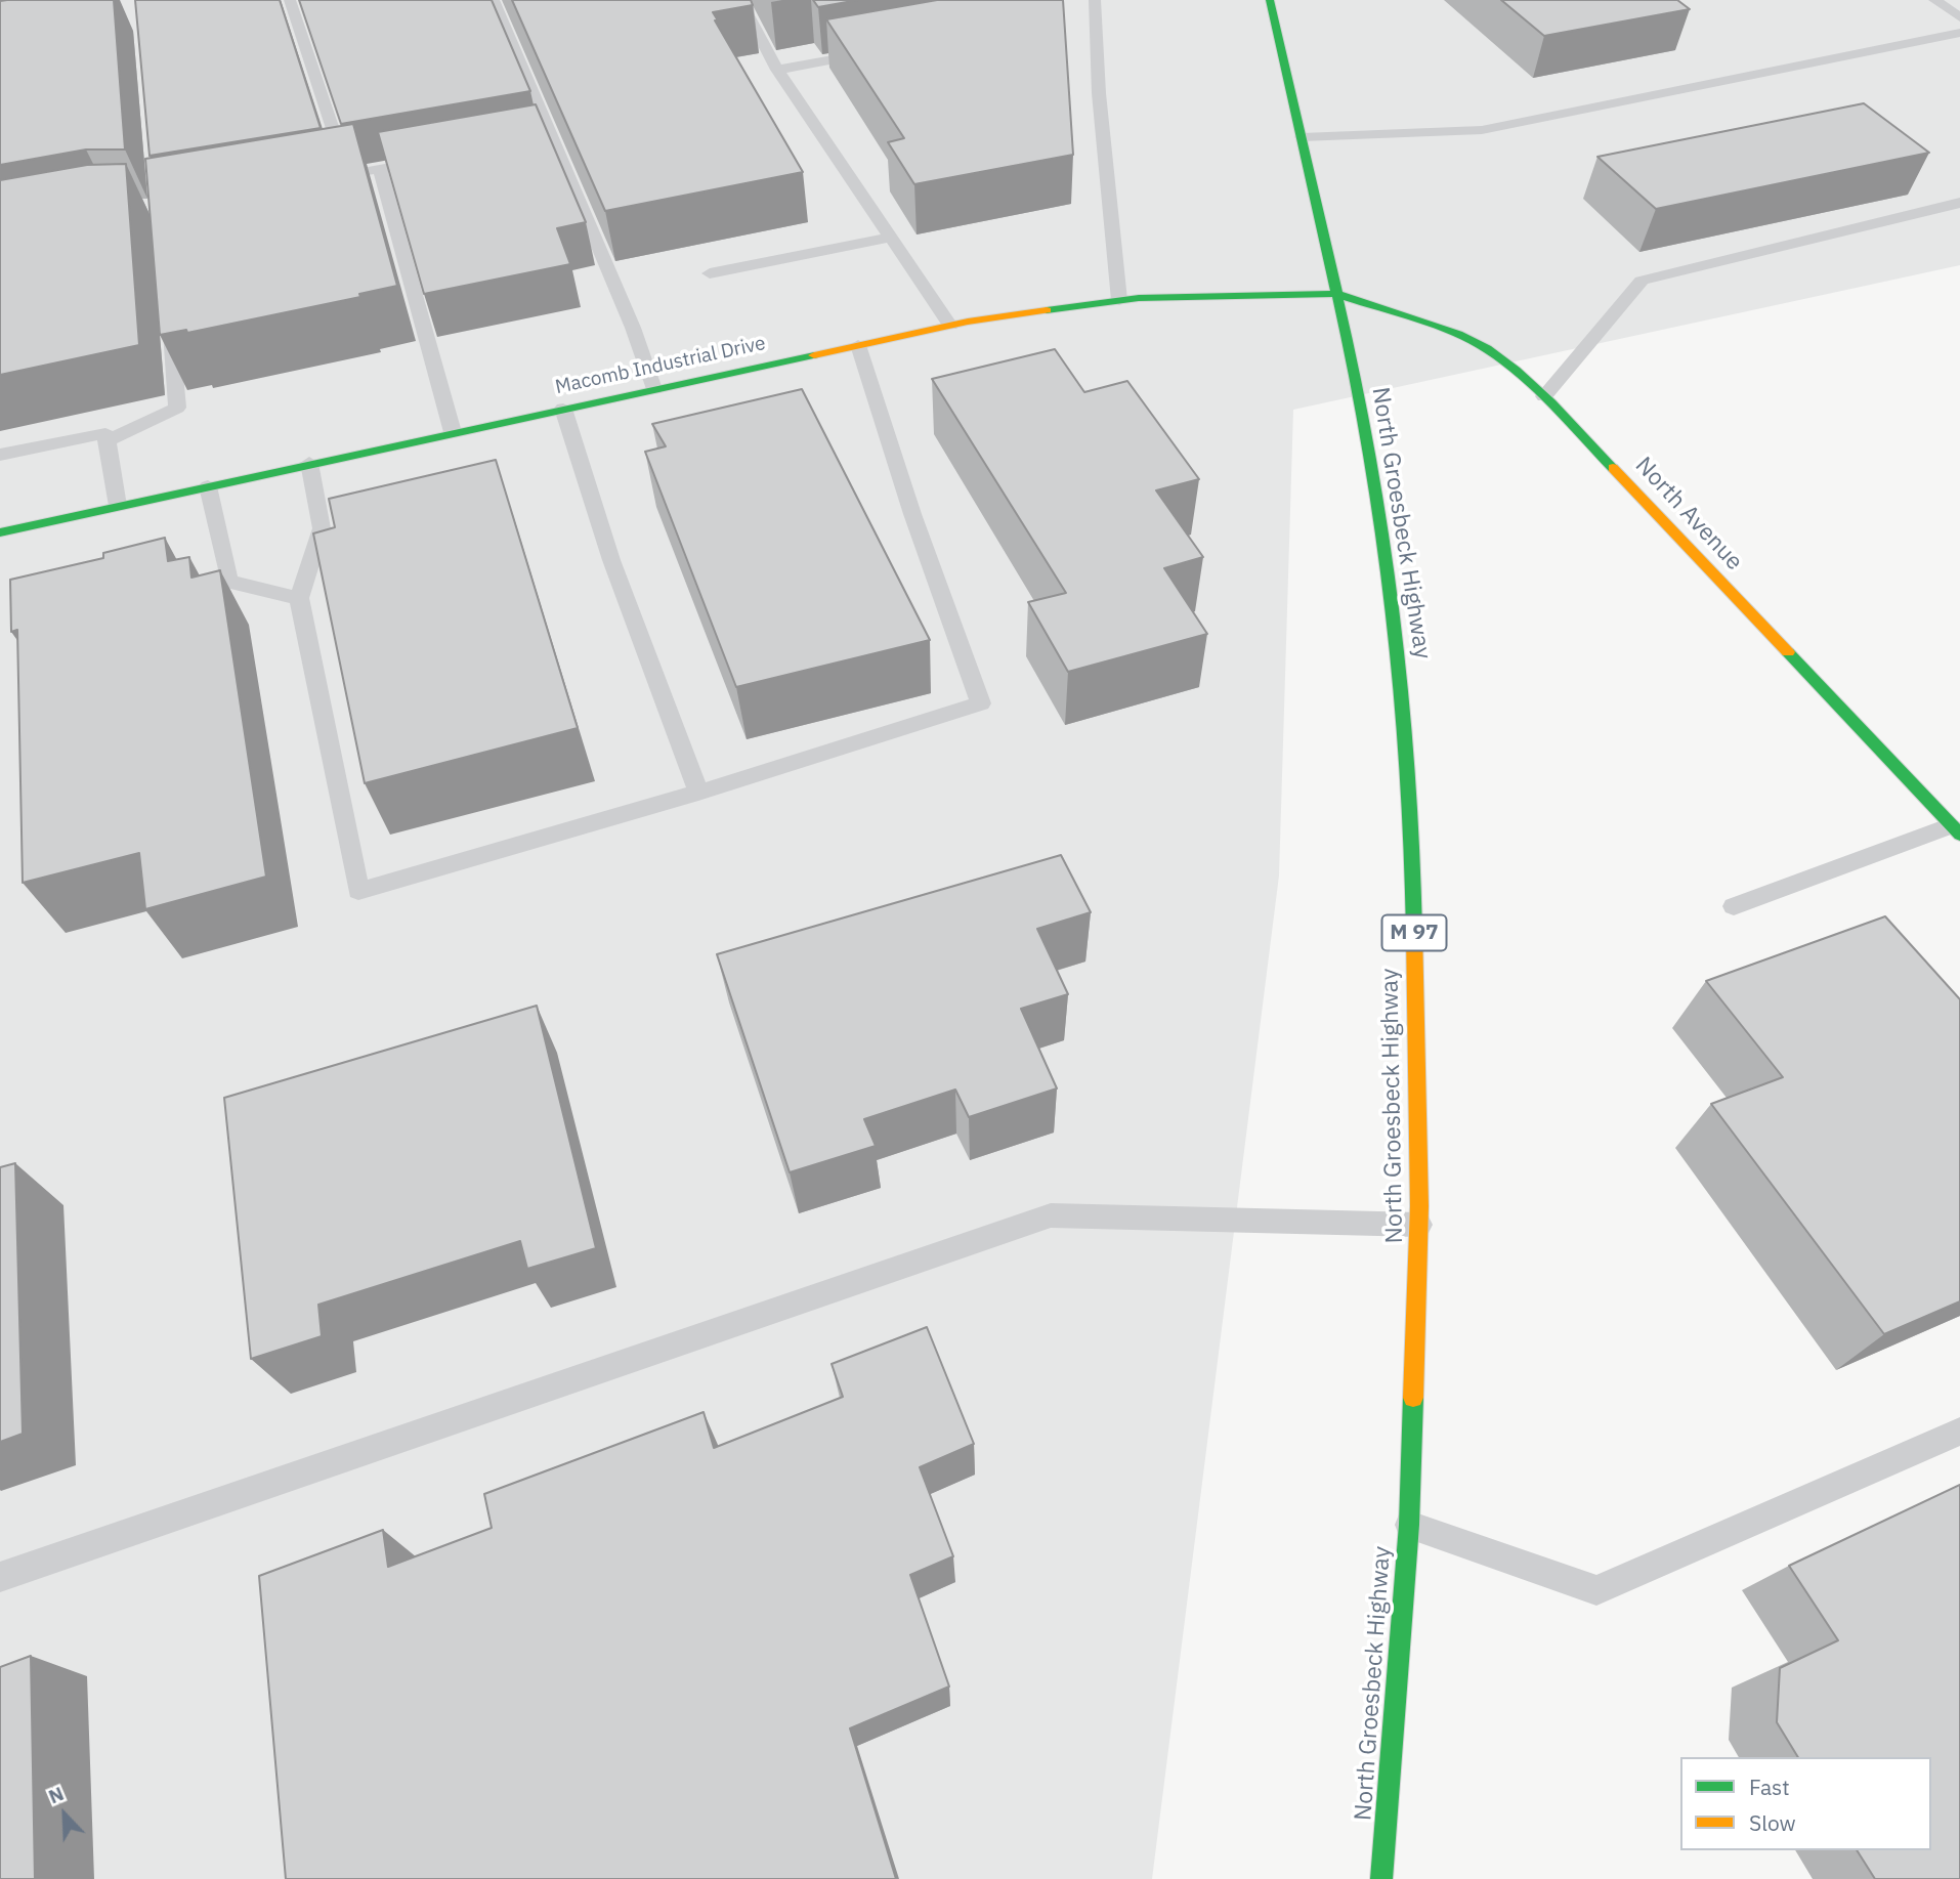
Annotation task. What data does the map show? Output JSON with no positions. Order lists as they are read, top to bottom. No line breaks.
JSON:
{"streets":{"main road":["Macomb Industrial Drive","North Avenue","North Groesbeck Highway","M 97"]},"crossings":[["Macomb Industrial Drive","North Avenue"],["Macomb Industrial Drive","North Groesbeck Highway"],["North Avenue","North Groesbeck Highway"]],"legend":["Fast","Slow"],"north":"top left"}
